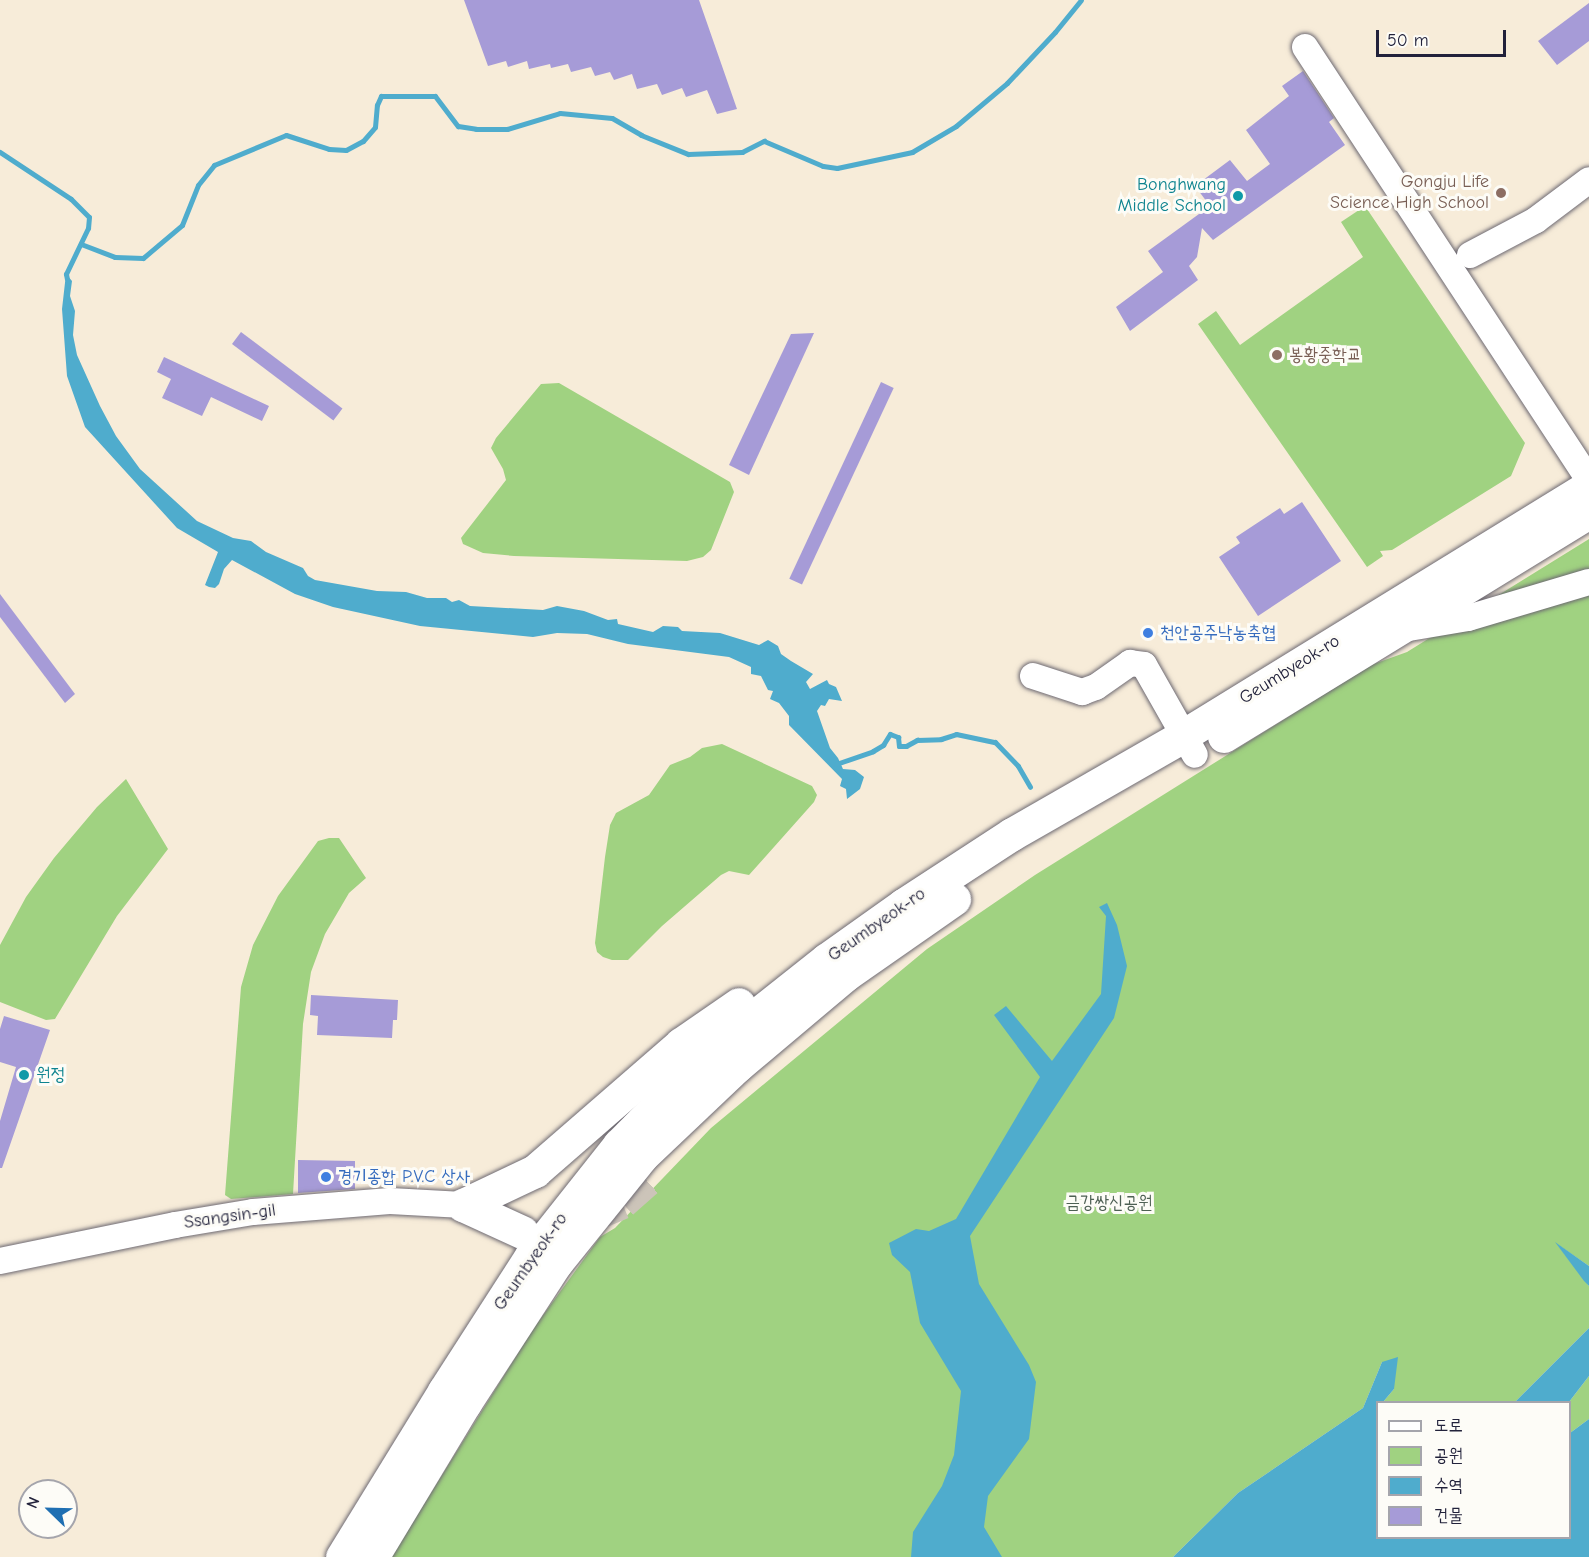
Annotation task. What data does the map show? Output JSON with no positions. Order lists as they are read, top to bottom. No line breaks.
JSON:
{"streets":{"highway":["Geumbyeok-ro"],"street":["Ssangsin-gil"]},"parks":["금강쌍신공원"],"places":["Gongju Life Science High School","Bonghwang Middle School","봉황중학교","천안공주낙농축협","원정","경기종합 P.V.C 상사"],"legend":["도로","공원","수역","건물"],"scale_bar":"50 m","north":"top left"}
